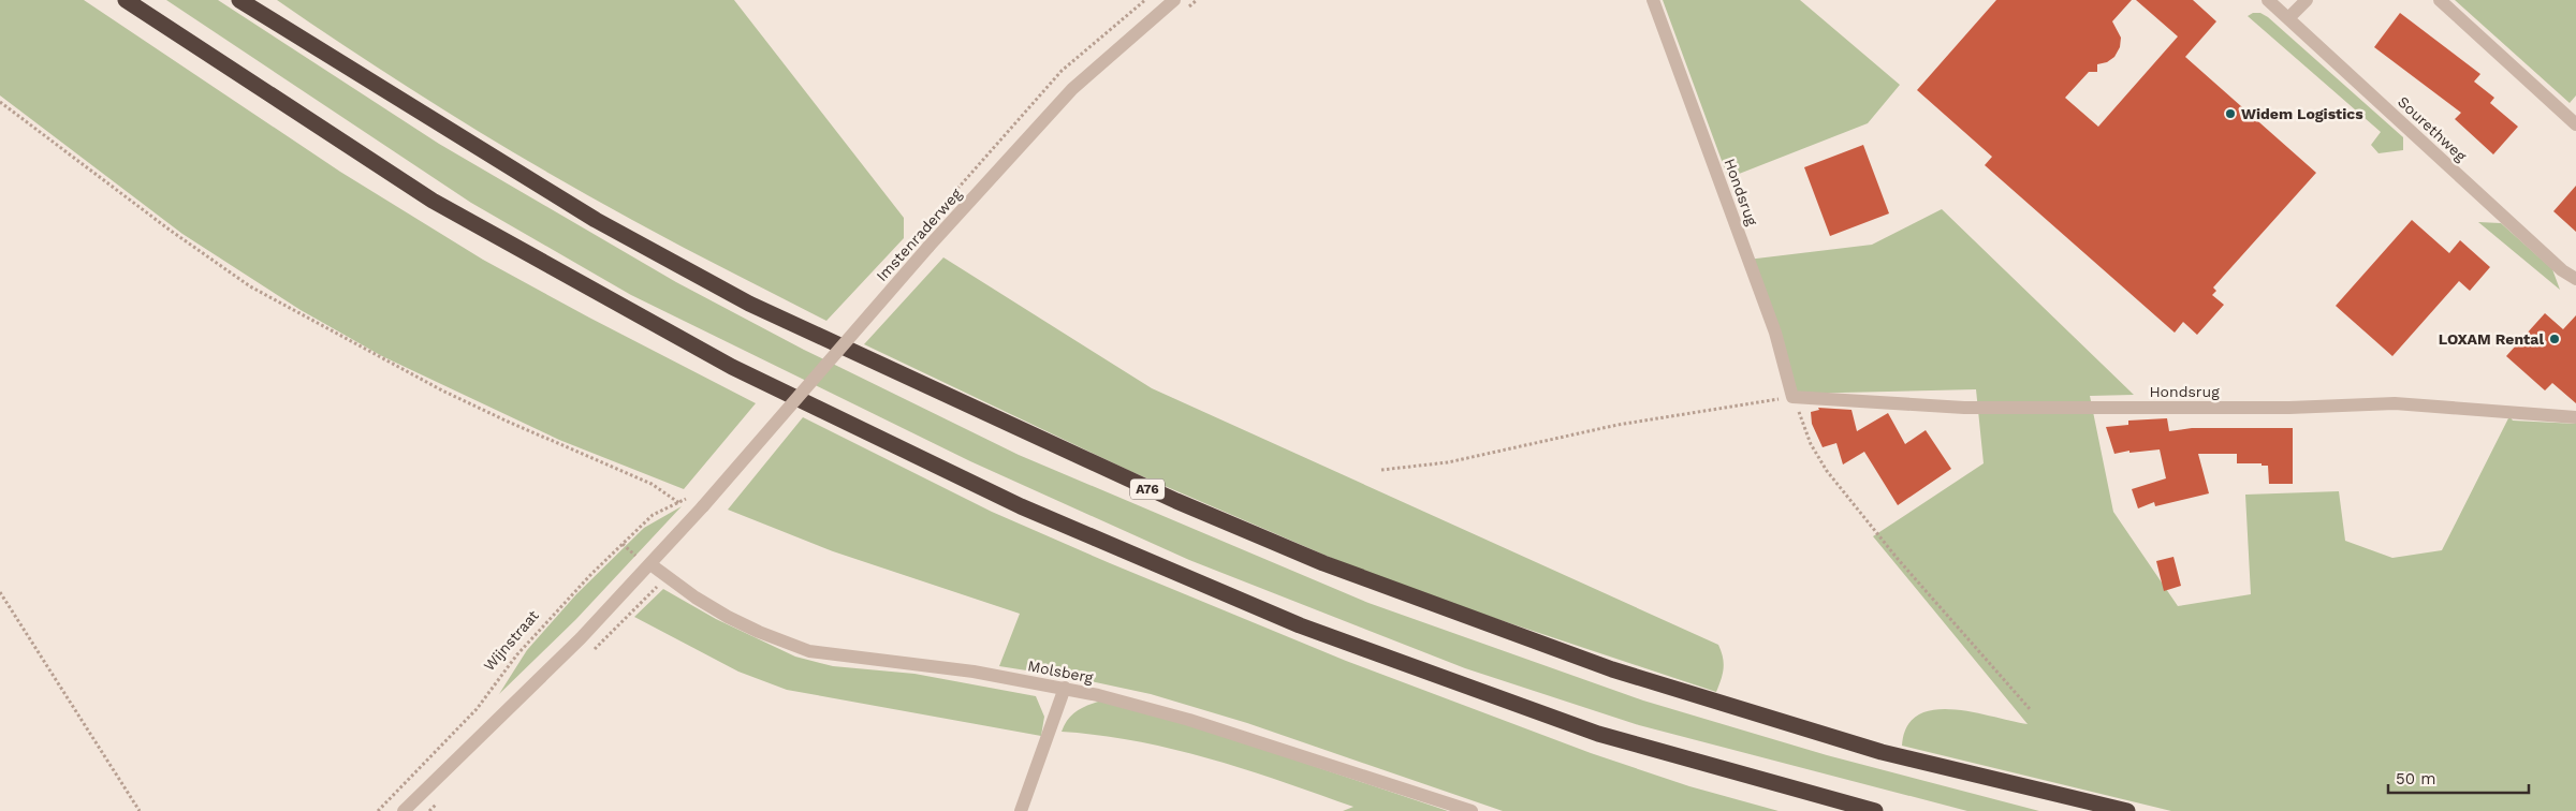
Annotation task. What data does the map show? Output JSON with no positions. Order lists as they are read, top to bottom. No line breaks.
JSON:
{"streets":{"highway":["A76"],"street":["Sourethweg","Hondsrug","Imstenraderweg","Molsberg"],"path":["Wijnstraat"]},"crossings":[["Imstenraderweg","Molsberg"]],"places":["Widem Logistics","LOXAM Rental"],"scale_bar":"50 m"}
